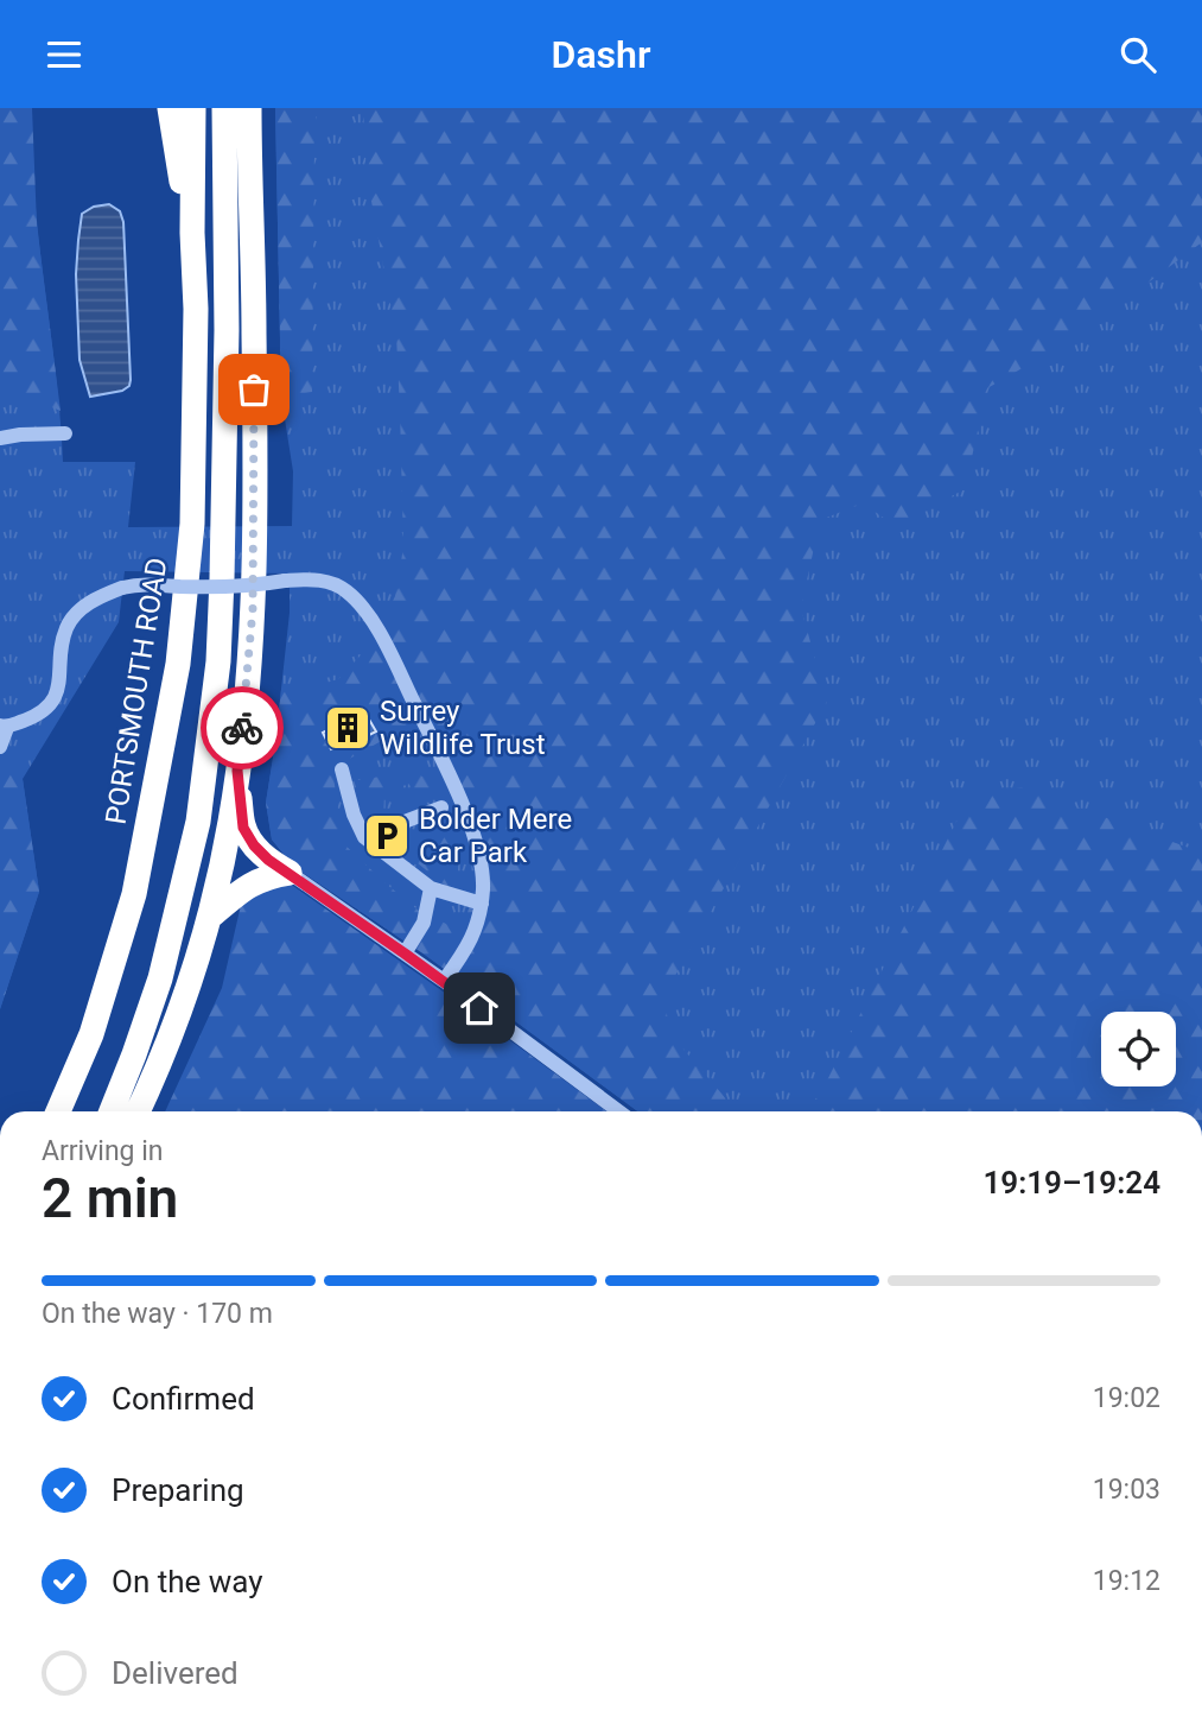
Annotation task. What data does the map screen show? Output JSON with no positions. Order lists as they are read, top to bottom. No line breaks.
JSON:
{"streets":{"highway":["PORTSMOUTH ROAD"]},"places":{"building":["Surrey Wildlife Trust"],"parking":["Bolder Mere Car Park"]},"page":{"header":"Dashr","heading":["2 min","Arriving in","19:19–19:24"],"bar":"On the way · 170 m","list":[["Confirmed","19:02"],["Preparing","19:03"],["On the way","19:12"],"Delivered"]}}
